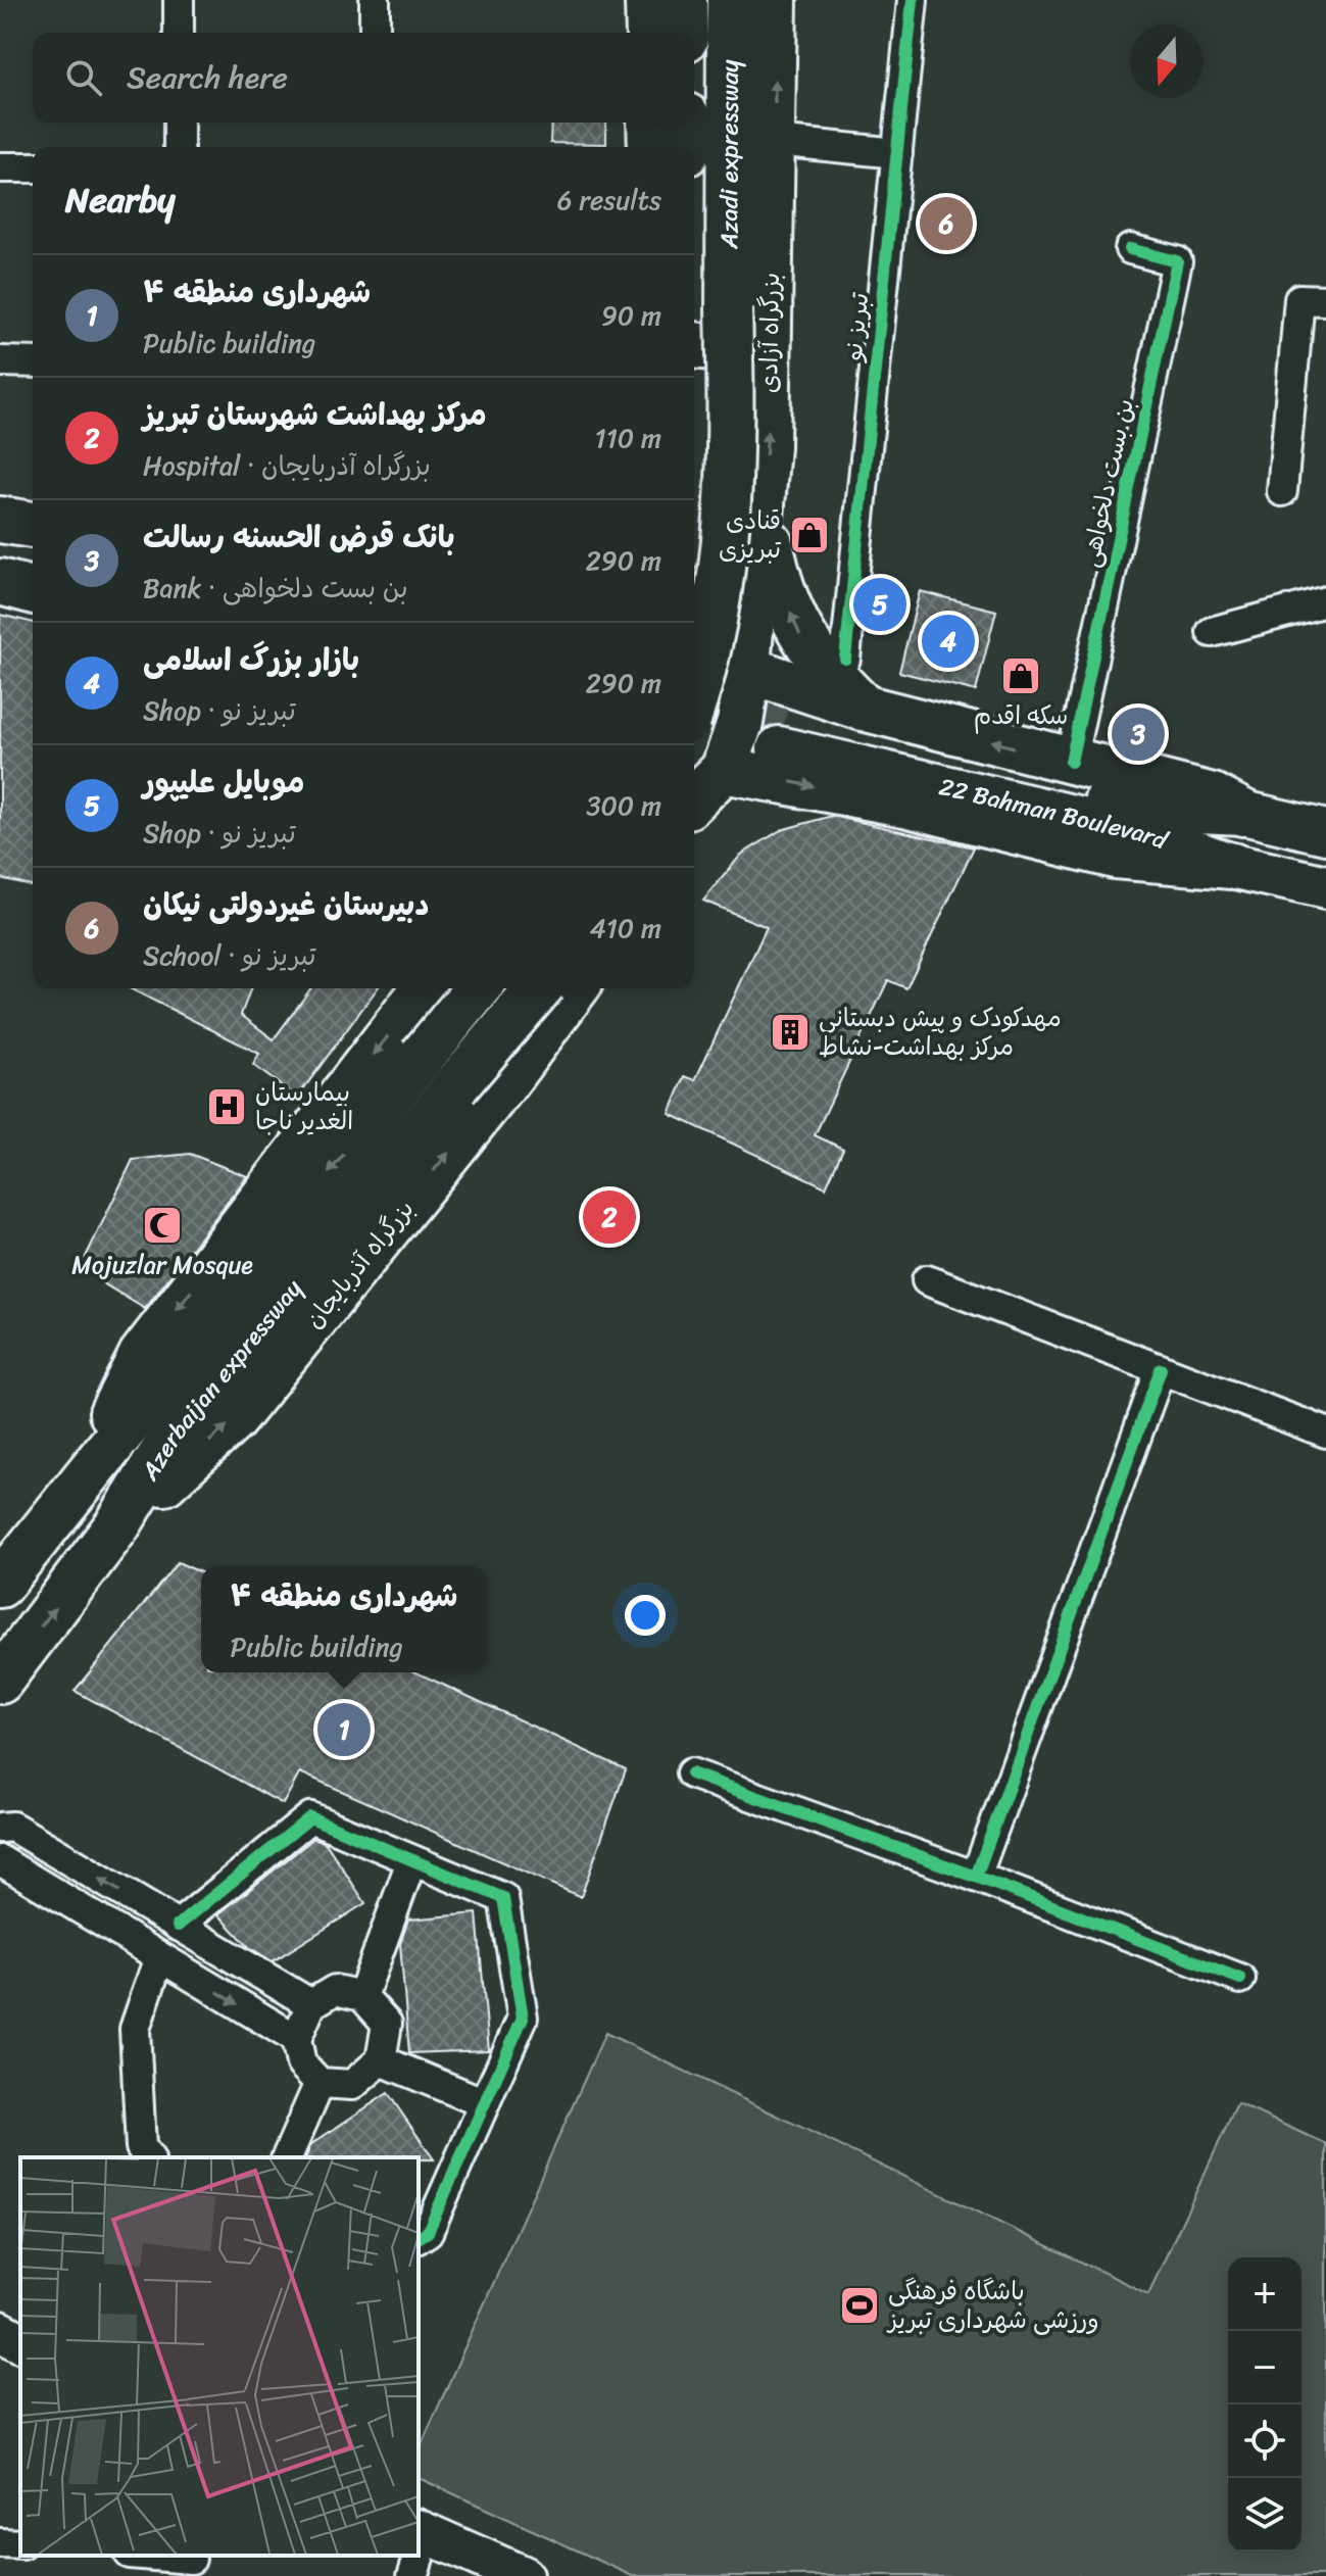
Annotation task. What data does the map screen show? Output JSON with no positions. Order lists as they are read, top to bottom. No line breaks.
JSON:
{"streets":{"highway":["Azadi expressway","بزرگراه آزادی","بزرگراه آذربایجان","Azerbaijan expressway"],"main road":["22 Bahman Boulevard"],"street":["تبریز نو","بن بست دلخواهی"]},"crossings":[["Azadi expressway","بزرگراه آزادی"],["بزرگراه آذربایجان","Azerbaijan expressway"]],"places":{"shop":["قنادی تبریزی","سکه اقدم"],"building":["مهدکودک و پیش دبستانی مرکز بهداشت-نشاط"],"hospital":["بیمارستان الغدیر ناجا"],"mosque":["Mojuzlar Mosque"],"sports":["باشگاه فرهنگی ورزشی شهرداری تبریز"]},"north":"bottom","page":{"search":"Search here","heading":["Nearby","6 results"],"pins":["6","5","4","3","2","1"],"list":[{"mark":"1","name":"شهرداری منطقه ۴","note":"Public building","value":"90 m"},{"mark":"2","name":"مرکز بهداشت شهرستان تبریز","note":"Hospital · بزرگراه آذربایجان","value":"110 m"},{"mark":"3","name":"بانک قرض الحسنه رسالت","note":"Bank · بن بست دلخواهی","value":"290 m"},{"mark":"4","name":"بازار بزرگ اسلامی","note":"Shop · تبریز نو","value":"290 m"},{"mark":"5","name":"موبایل علیپور","note":"Shop · تبریز نو","value":"300 m"},{"mark":"6","name":"دبیرستان غیردولتی نیکان","note":"School · تبریز نو","value":"410 m"}],"popup":["شهرداری منطقه ۴","Public building"],"map_buttons":["+","−"]}}
